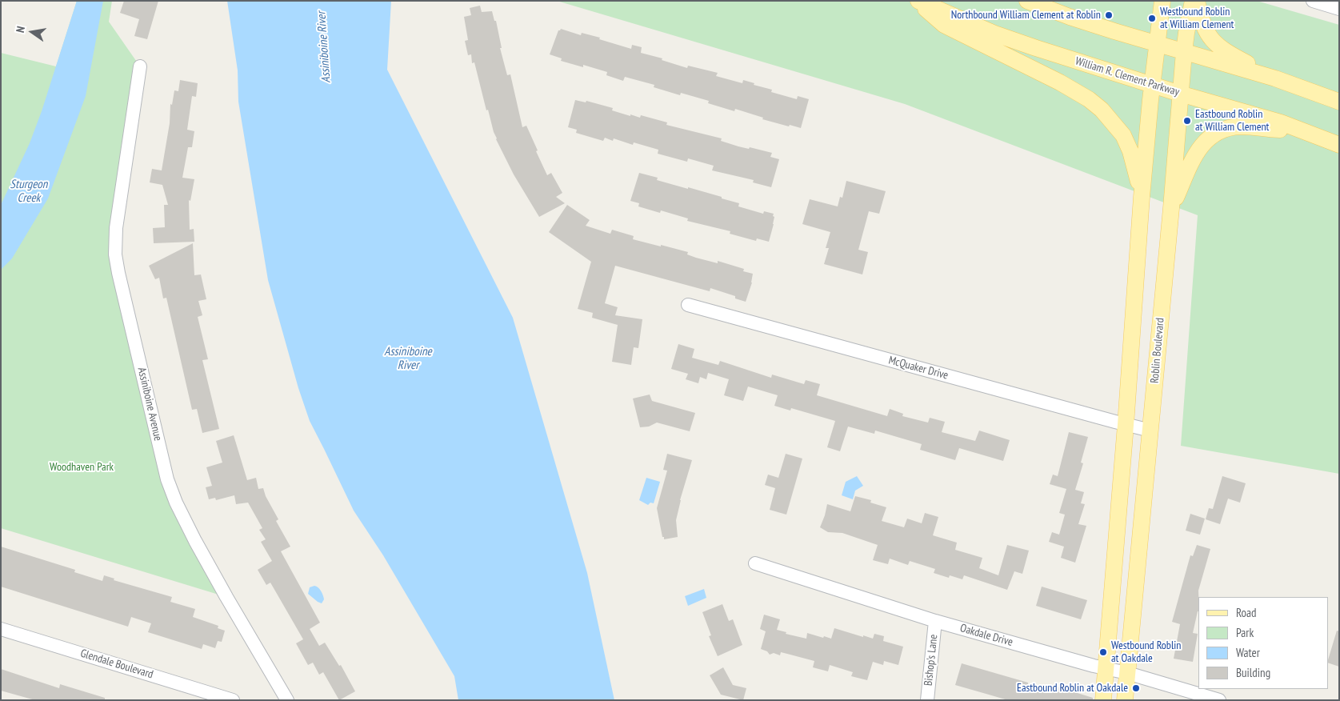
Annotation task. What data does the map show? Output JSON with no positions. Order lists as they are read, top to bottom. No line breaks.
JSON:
{"streets":{"main road":["William R. Clement Parkway","Roblin Boulevard"],"street":["McQuaker Drive","Assiniboine Avenue","Oakdale Drive","Bishop's Lane","Glendale Boulevard"]},"crossings":[["William R. Clement Parkway","Roblin Boulevard"],["Roblin Boulevard","McQuaker Drive"],["Roblin Boulevard","Oakdale Drive"],["Oakdale Drive","Bishop's Lane"]],"water":["Assiniboine River","Sturgeon Creek"],"parks":["Woodhaven Park"],"places":["Northbound William Clement at Roblin","Westbound Roblin at William Clement","Eastbound Roblin at William Clement","Westbound Roblin at Oakdale","Eastbound Roblin at Oakdale"],"legend":["Road","Park","Water","Building"],"north":"left"}
